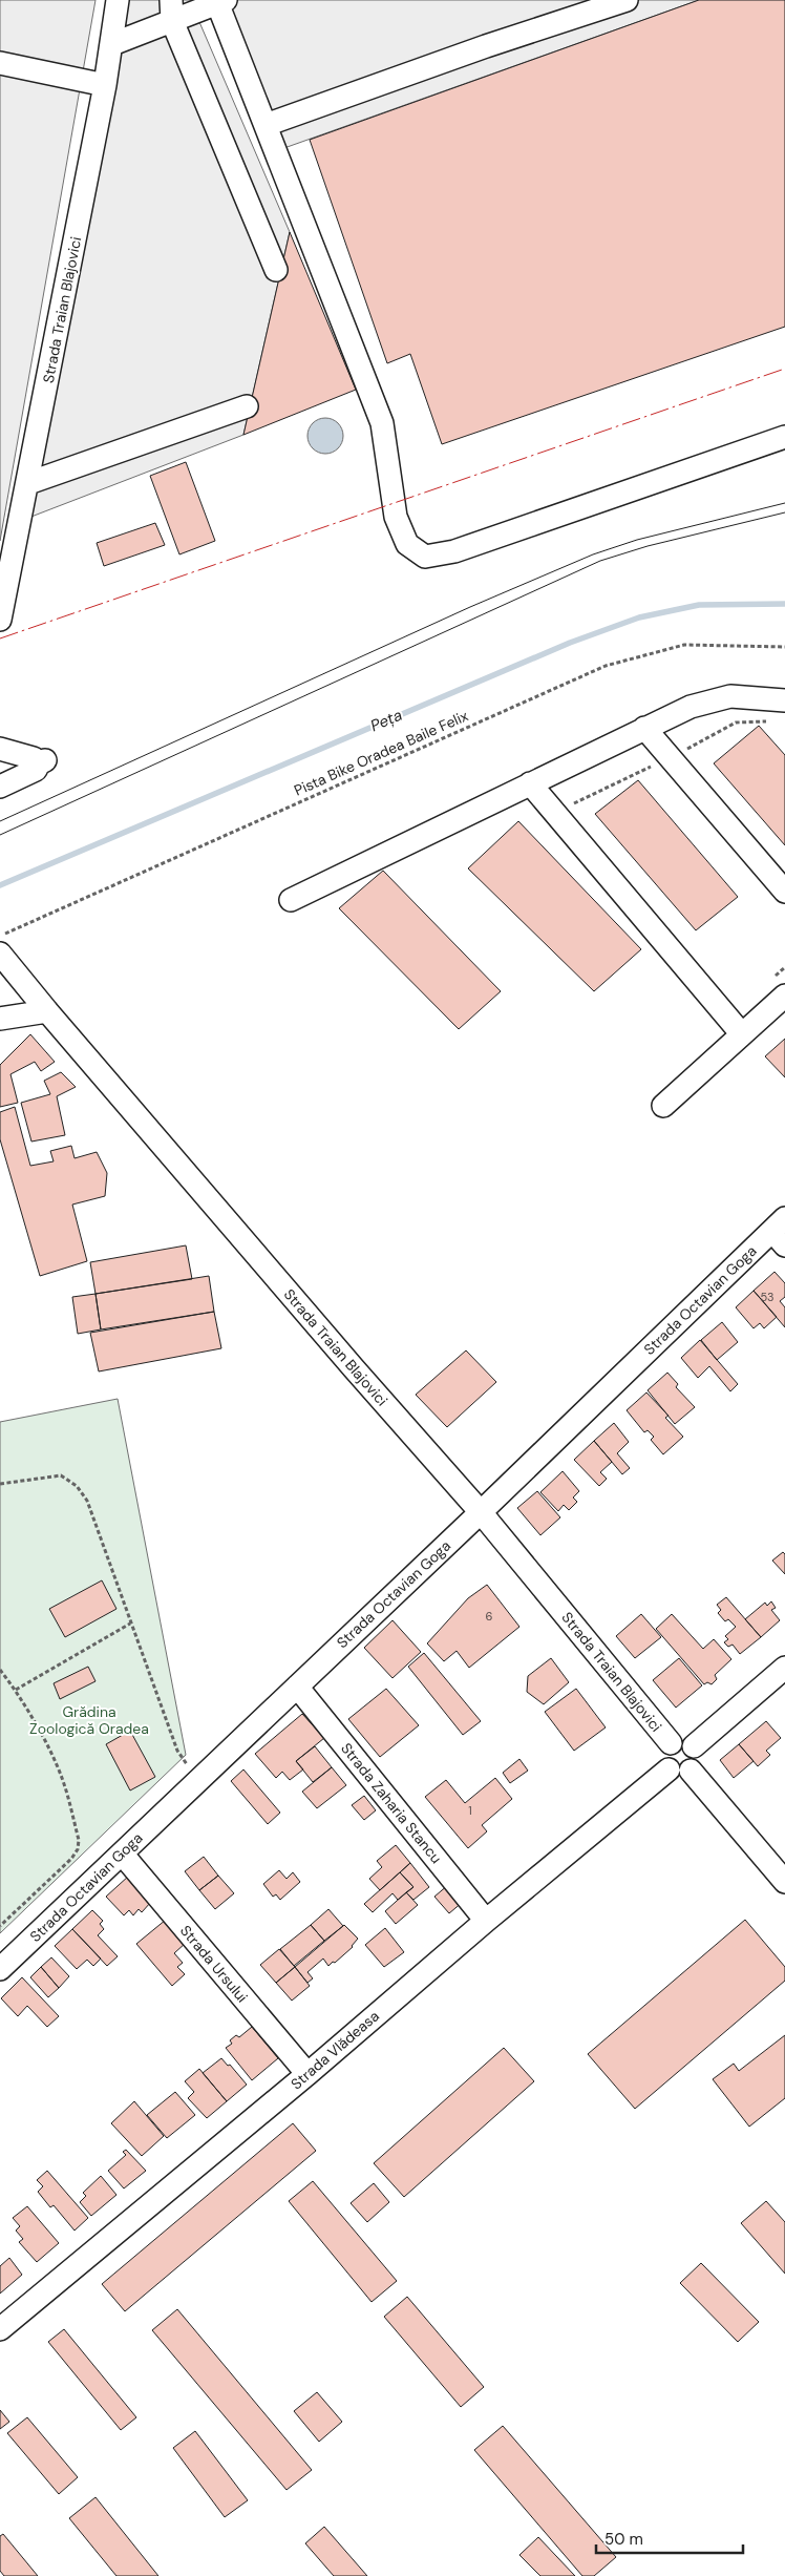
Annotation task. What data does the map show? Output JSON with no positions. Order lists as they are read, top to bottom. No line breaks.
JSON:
{"streets":{"street":["Strada Traian Blajovici","Strada Octavian Goga","Strada Zaharia Stancu","Strada Ursului","Strada Vlădeasa"],"path":["Pista Bike Oradea Baile Felix"]},"crossings":[["Strada Traian Blajovici","Strada Octavian Goga"],["Strada Traian Blajovici","Strada Vlădeasa"],["Strada Octavian Goga","Strada Zaharia Stancu"],["Strada Octavian Goga","Strada Ursului"],["Strada Zaharia Stancu","Strada Vlădeasa"],["Strada Ursului","Strada Vlădeasa"]],"water":["Peța"],"parks":["Grădina Zoologică Oradea"],"house_numbers":["53","6","1"],"scale_bar":"50 m"}
